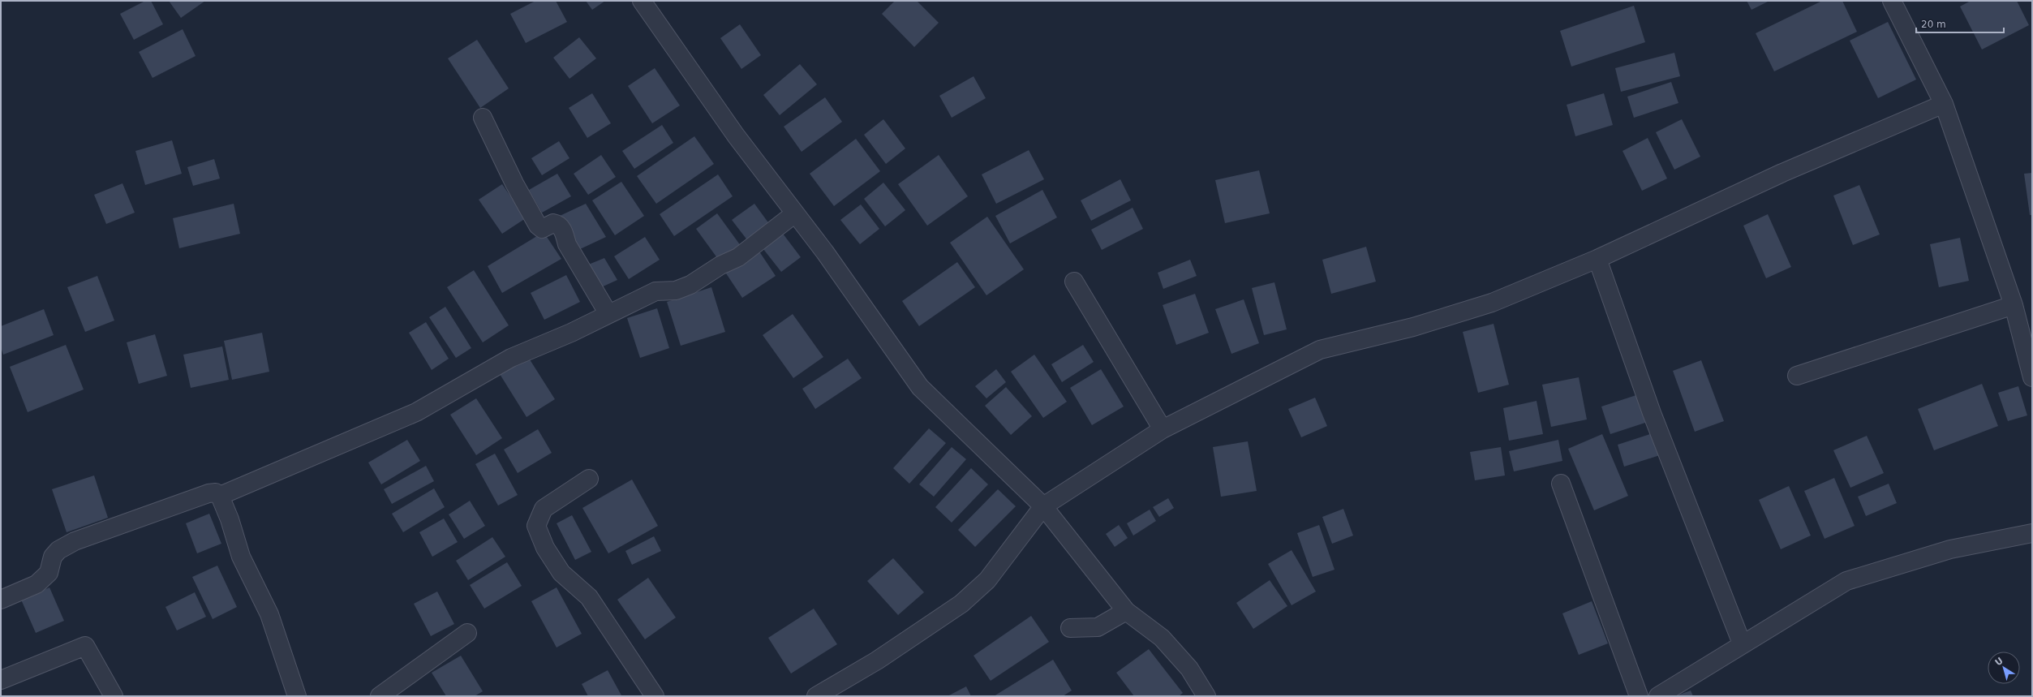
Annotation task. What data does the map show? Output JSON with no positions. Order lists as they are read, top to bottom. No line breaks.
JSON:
{"scale_bar":"20 m","north":"top left"}
